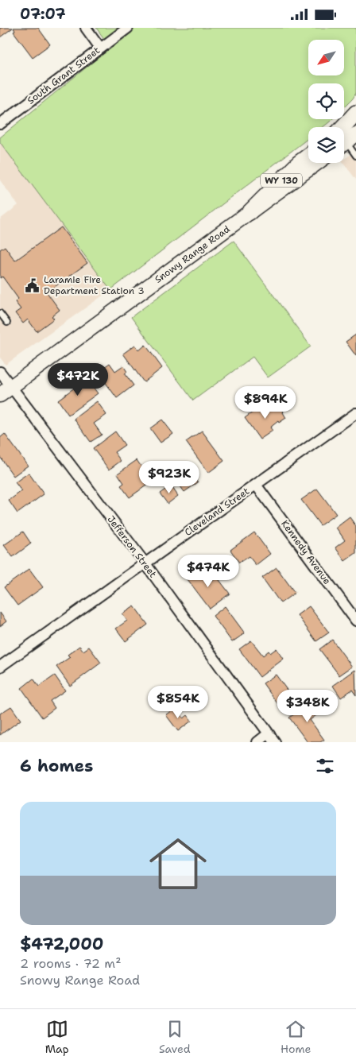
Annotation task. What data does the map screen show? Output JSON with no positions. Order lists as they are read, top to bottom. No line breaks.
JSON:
{"streets":{"main road":["WY 130","Snowy Range Road"],"street":["South Grant Street","Cleveland Street","Jefferson Street","Kennedy Avenue"]},"crossings":[["WY 130","Snowy Range Road"],["Snowy Range Road","Jefferson Street"],["Cleveland Street","Jefferson Street"],["Cleveland Street","Kennedy Avenue"]],"places":{"public building":["Laramie Fire Department Station 3"]},"north":"bottom left","page":{"status":"07:07","price":["$472K","$894K","$923K","$474K","$854K","$348K"],"heading":"6 homes","list":[{"name":"$472,000","note":"2 rooms · 72 m² · Snowy Range Road"}],"tabs":["Map","Saved","Home"]}}
